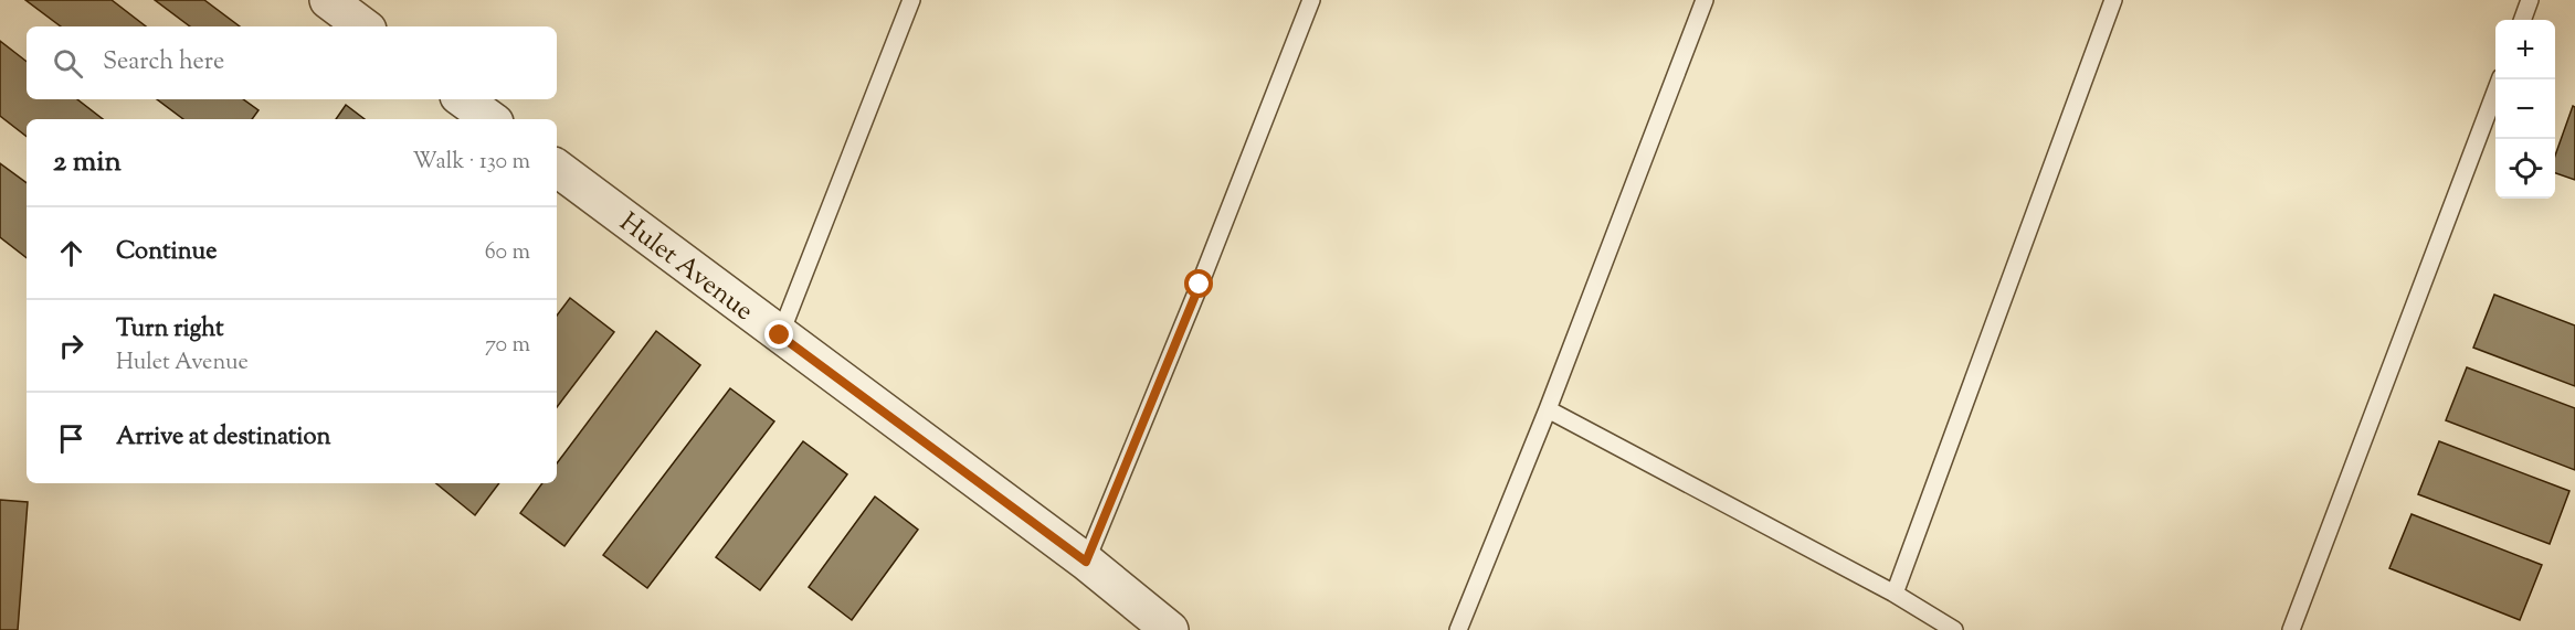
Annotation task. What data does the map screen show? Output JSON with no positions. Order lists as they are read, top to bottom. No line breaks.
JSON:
{"streets":{"street":["Hulet Avenue"]},"page":{"map_buttons":["+","−"],"search":"Search here","heading":["2 min","Walk · 130 m"],"list":[["Continue","60 m"],["Turn right","Hulet Avenue","70 m"],"Arrive at destination"]}}
